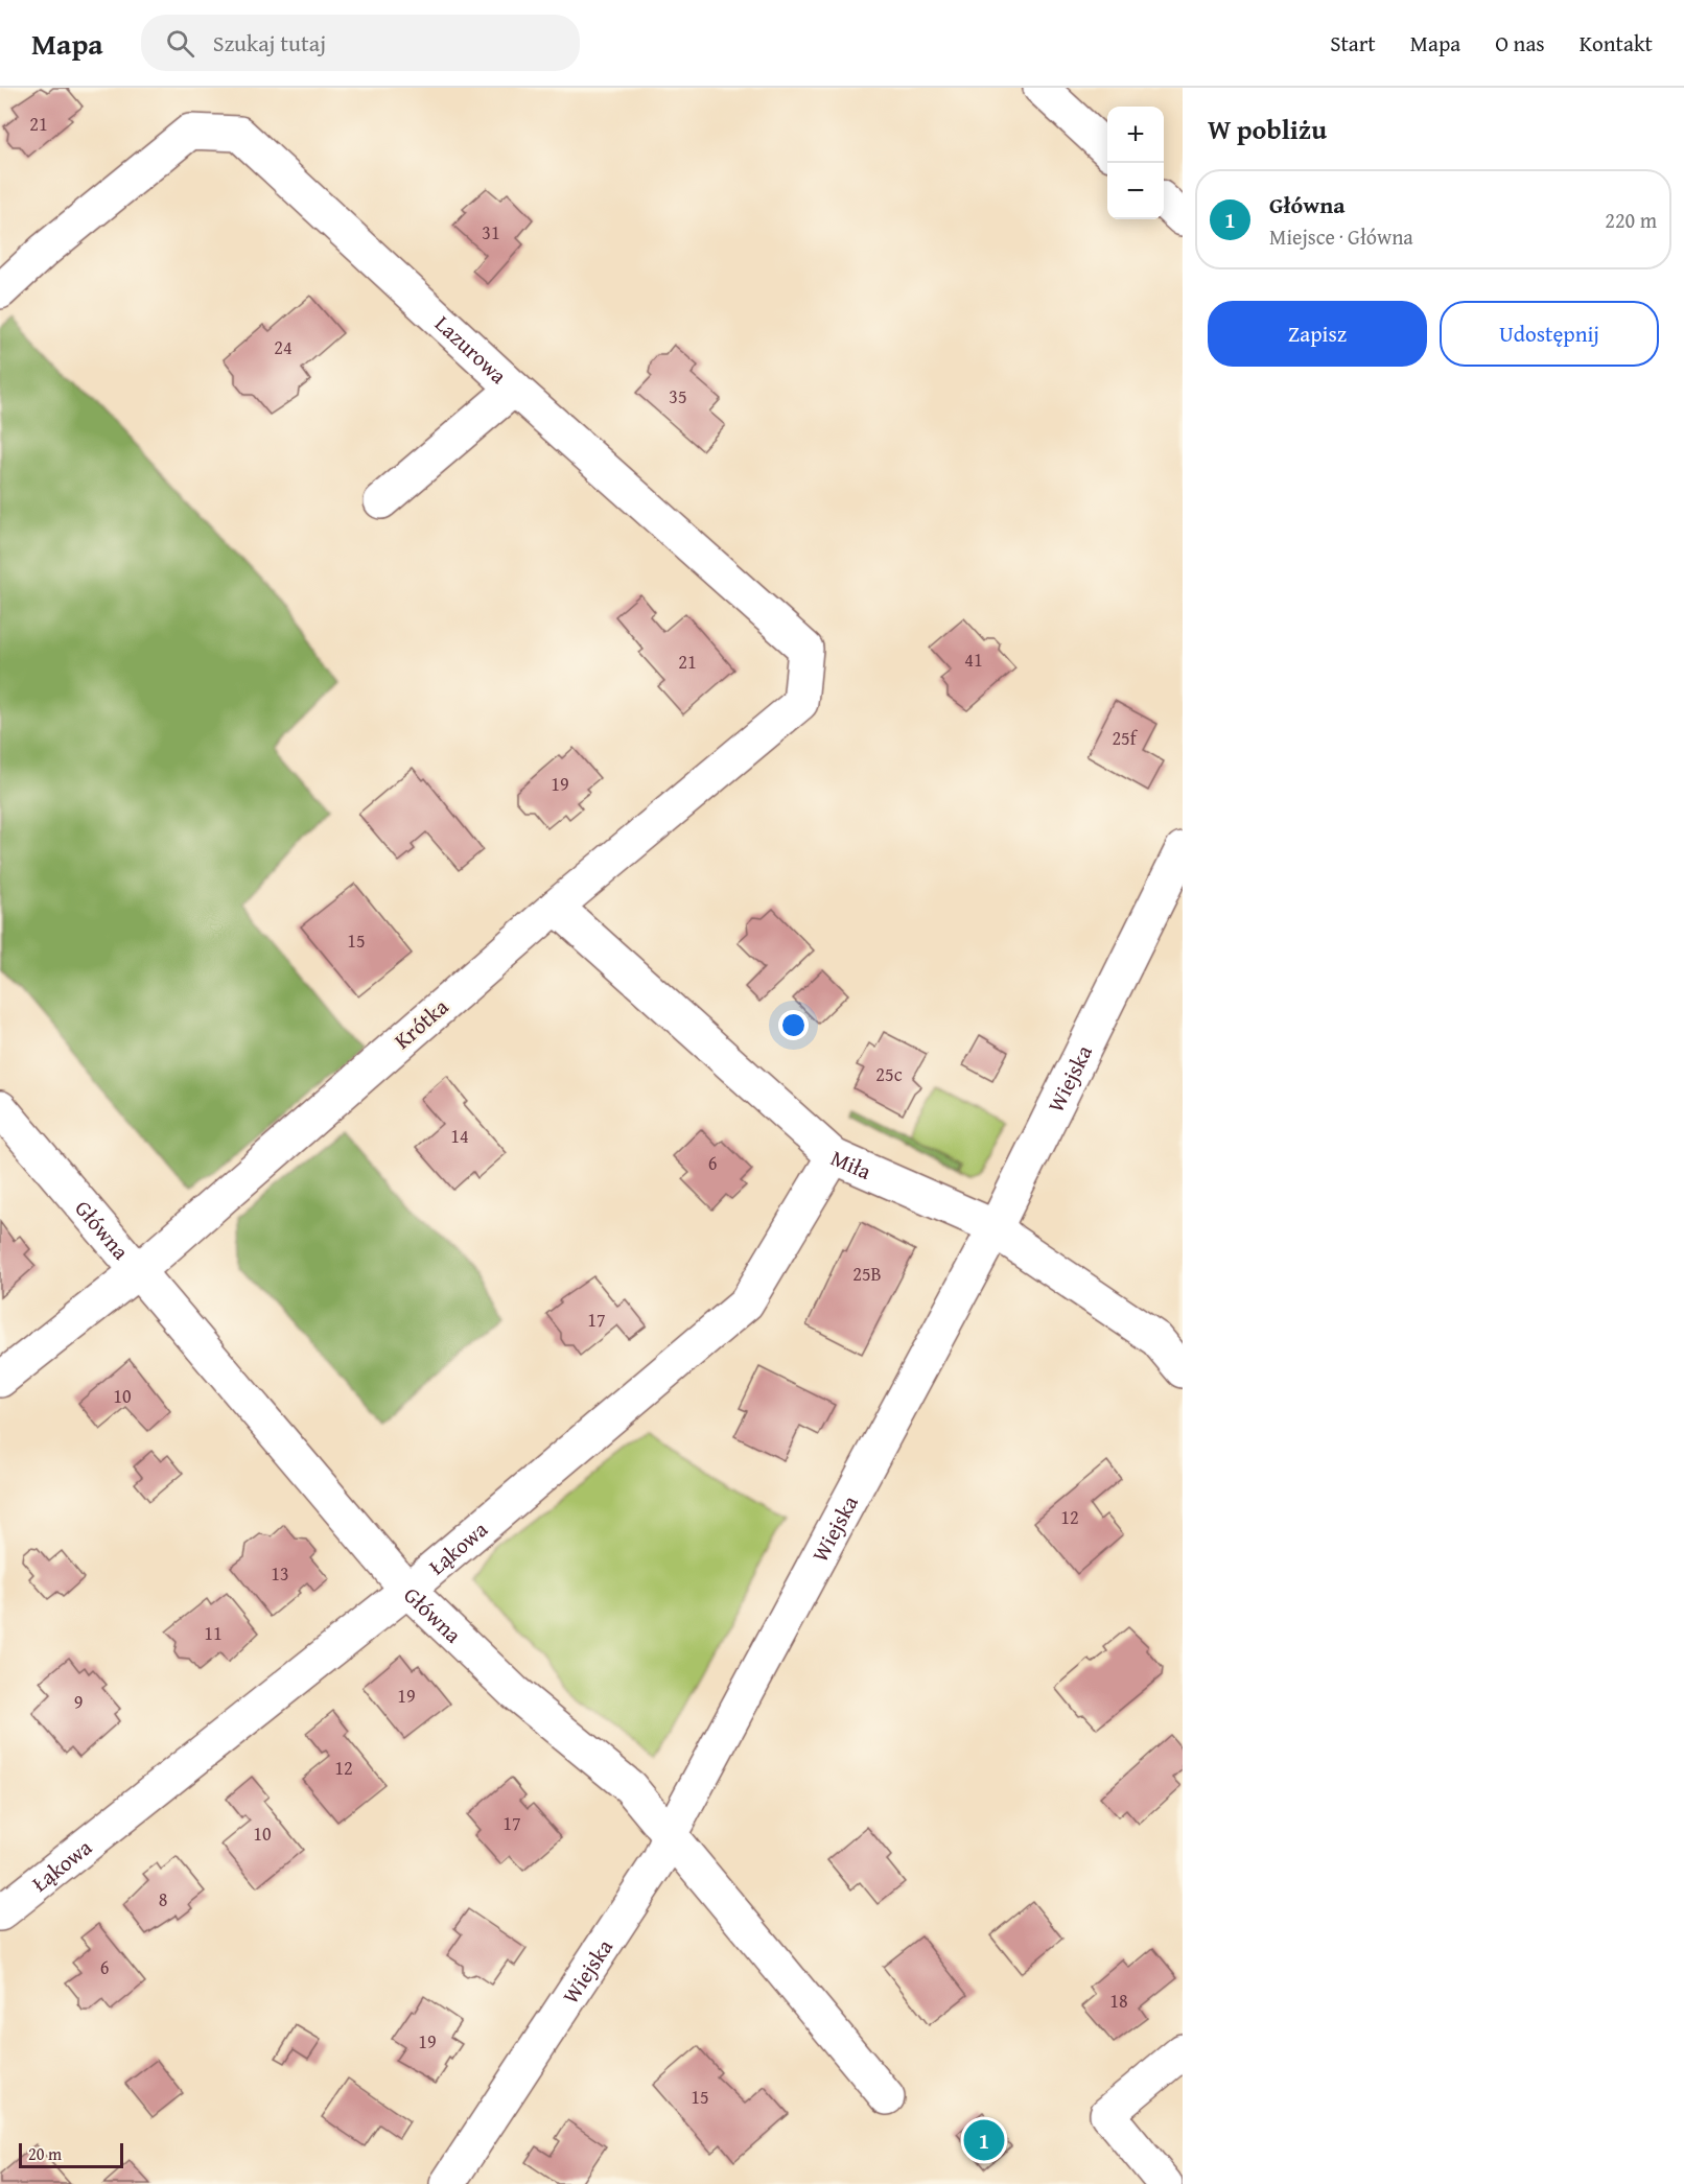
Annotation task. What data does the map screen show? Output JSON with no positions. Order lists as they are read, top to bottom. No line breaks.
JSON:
{"streets":{"street":["Lazurowa","Krótka","Wiejska","Miła","Główna","Łąkowa"]},"crossings":[["Lazurowa","Krótka"],["Krótka","Miła"],["Krótka","Główna"],["Wiejska","Miła"],["Wiejska","Główna"],["Miła","Łąkowa"],["Główna","Łąkowa"]],"house_numbers":["21","31","24","35","41","21","25f","19","15","25c","14","6","25B","17","10","12","13","11","19","9","12","17","10","8","6","18","19","15"],"scale_bar":"20 m","page":{"header":"Mapa","search":"Szukaj tutaj","nav":["Start","Mapa","O nas","Kontakt"],"heading":"W pobliżu","map_buttons":["+","−"],"list":[{"mark":"1","name":"Główna","note":"Miejsce · Główna","value":"220 m"}],"buttons":["Zapisz","Udostępnij"],"pins":"1","scale":"20 m"}}
